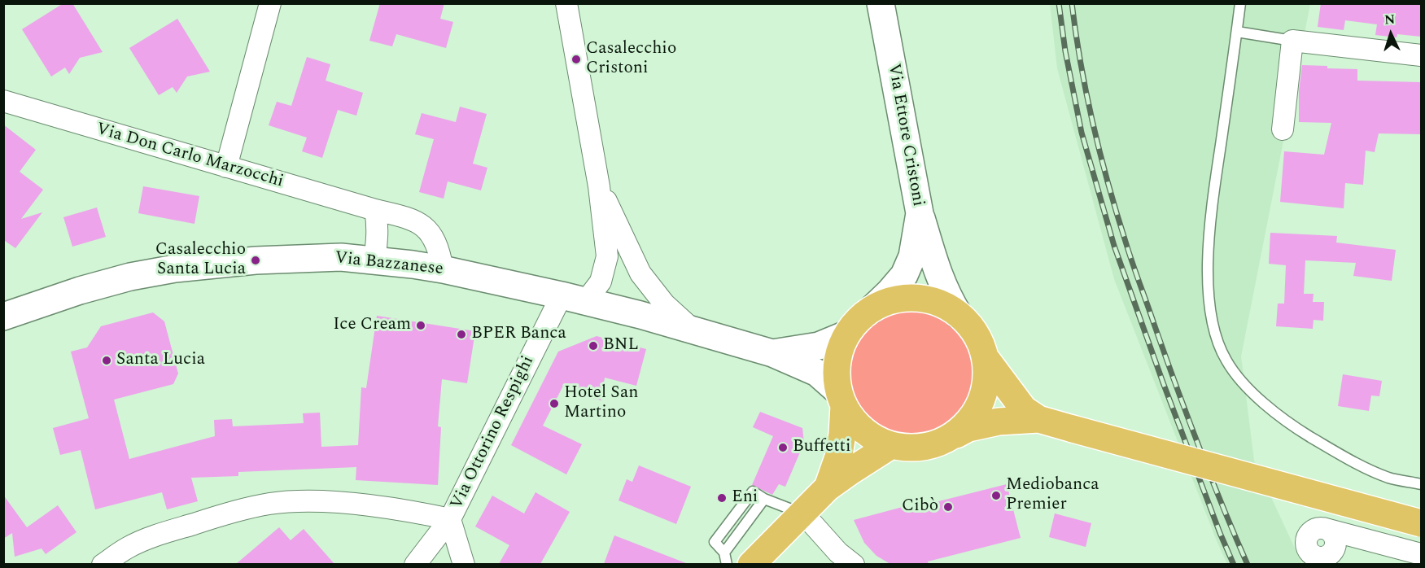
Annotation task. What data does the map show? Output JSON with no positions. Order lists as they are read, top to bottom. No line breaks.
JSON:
{"streets":{"main road":["Via Ettore Cristoni","Via Bazzanese"],"street":["Via Don Carlo Marzocchi","Via Ottorino Respighi"]},"crossings":[["Via Ettore Cristoni","Via Bazzanese"],["Via Don Carlo Marzocchi","Via Bazzanese"],["Via Bazzanese","Via Ottorino Respighi"]],"places":["Casalecchio Cristoni","Casalecchio Santa Lucia","Ice Cream","BPER Banca","BNL","Santa Lucia","Hotel San Martino","Buffetti","Mediobanca Premier","Eni","Cibò"],"north":"top"}
